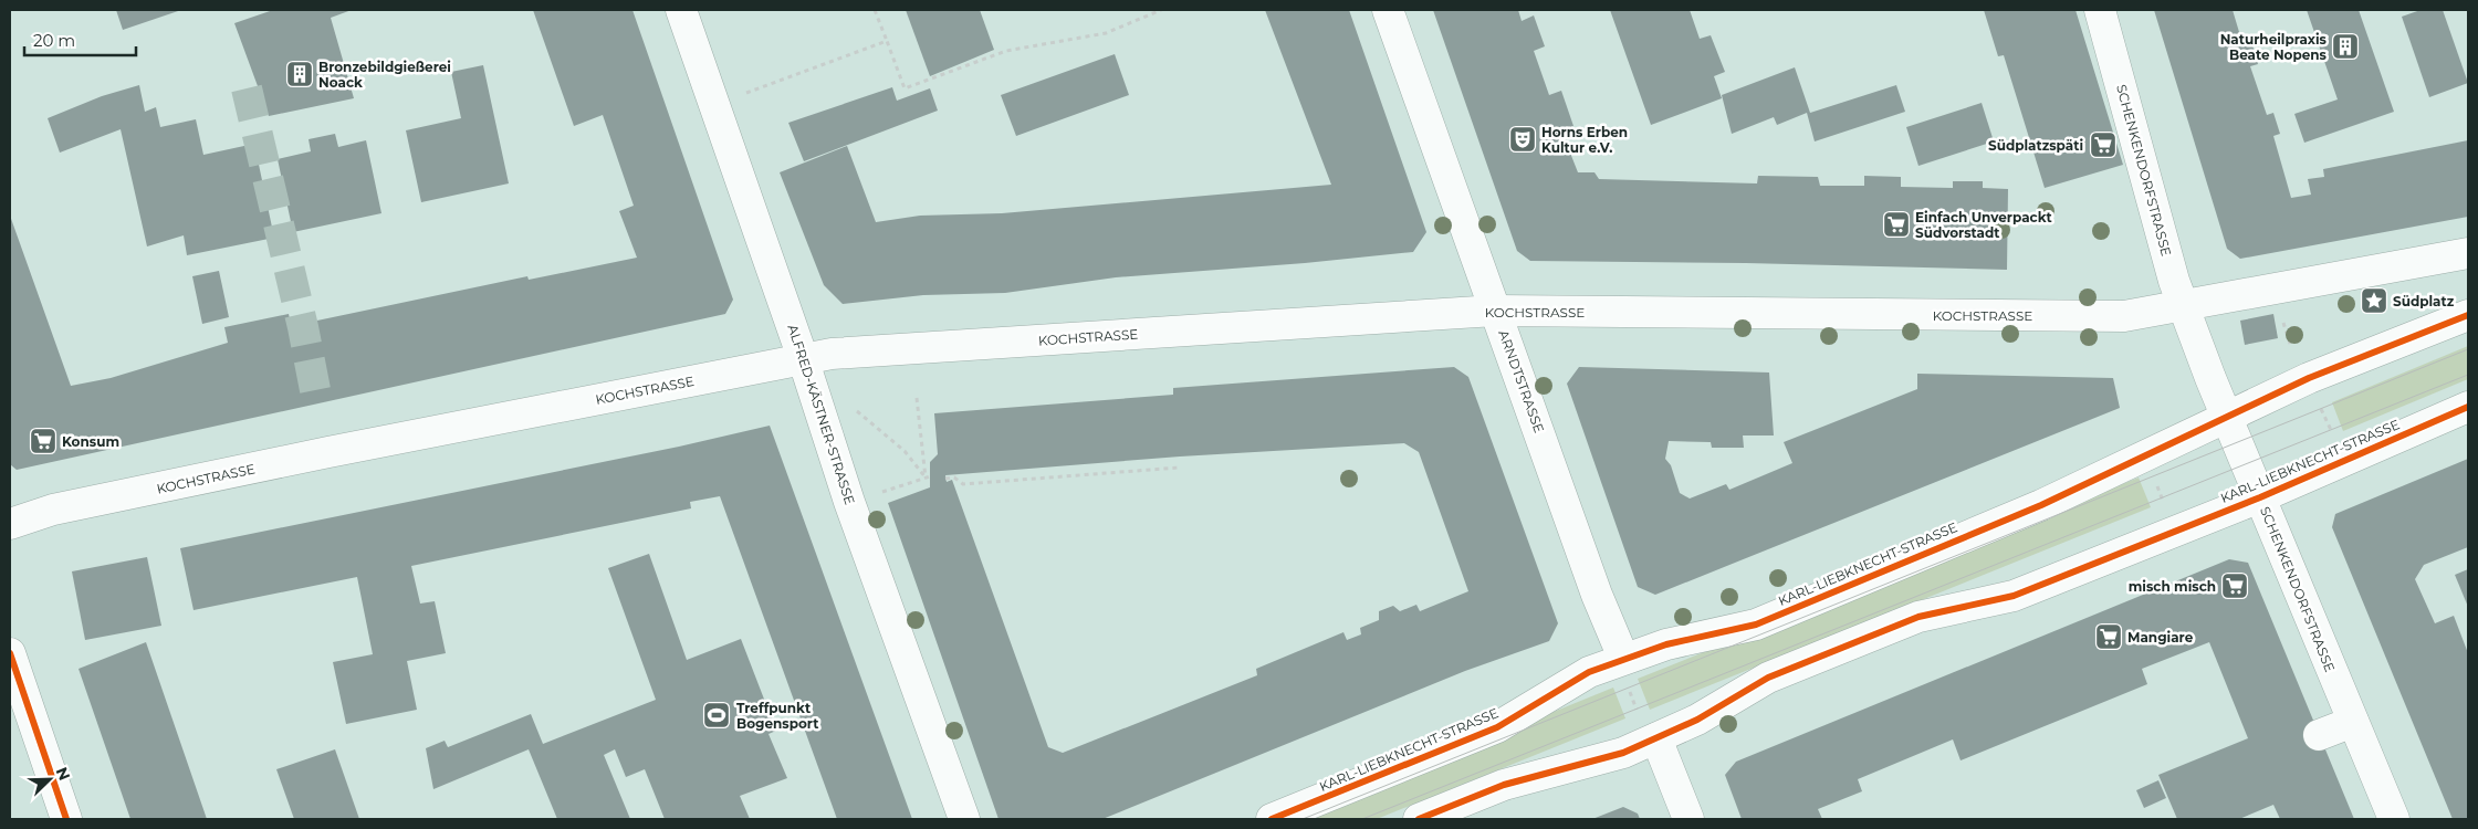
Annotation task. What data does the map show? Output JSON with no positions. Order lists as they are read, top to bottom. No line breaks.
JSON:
{"streets":{"street":["SCHENKENDORFSTRASSE","KOCHSTRASSE","ARNDTSTRASSE","ALFRED-KÄSTNER-STRASSE","KARL-LIEBKNECHT-STRASSE"]},"crossings":[["SCHENKENDORFSTRASSE","KOCHSTRASSE"],["SCHENKENDORFSTRASSE","KARL-LIEBKNECHT-STRASSE"],["KOCHSTRASSE","ARNDTSTRASSE"],["KOCHSTRASSE","ALFRED-KÄSTNER-STRASSE"],["ARNDTSTRASSE","KARL-LIEBKNECHT-STRASSE"]],"places":{"building":["Naturheilpraxis Beate Nopens","Bronzebildgießerei Noack"],"theatre":["Horns Erben Kultur e.V."],"supermarket":["Südplatzspäti","Einfach Unverpackt Südvorstadt","Konsum","misch misch","Mangiare"],"place":["Südplatz"],"sports":["Treffpunkt Bogensport"]},"scale_bar":"20 m","north":"top right"}
